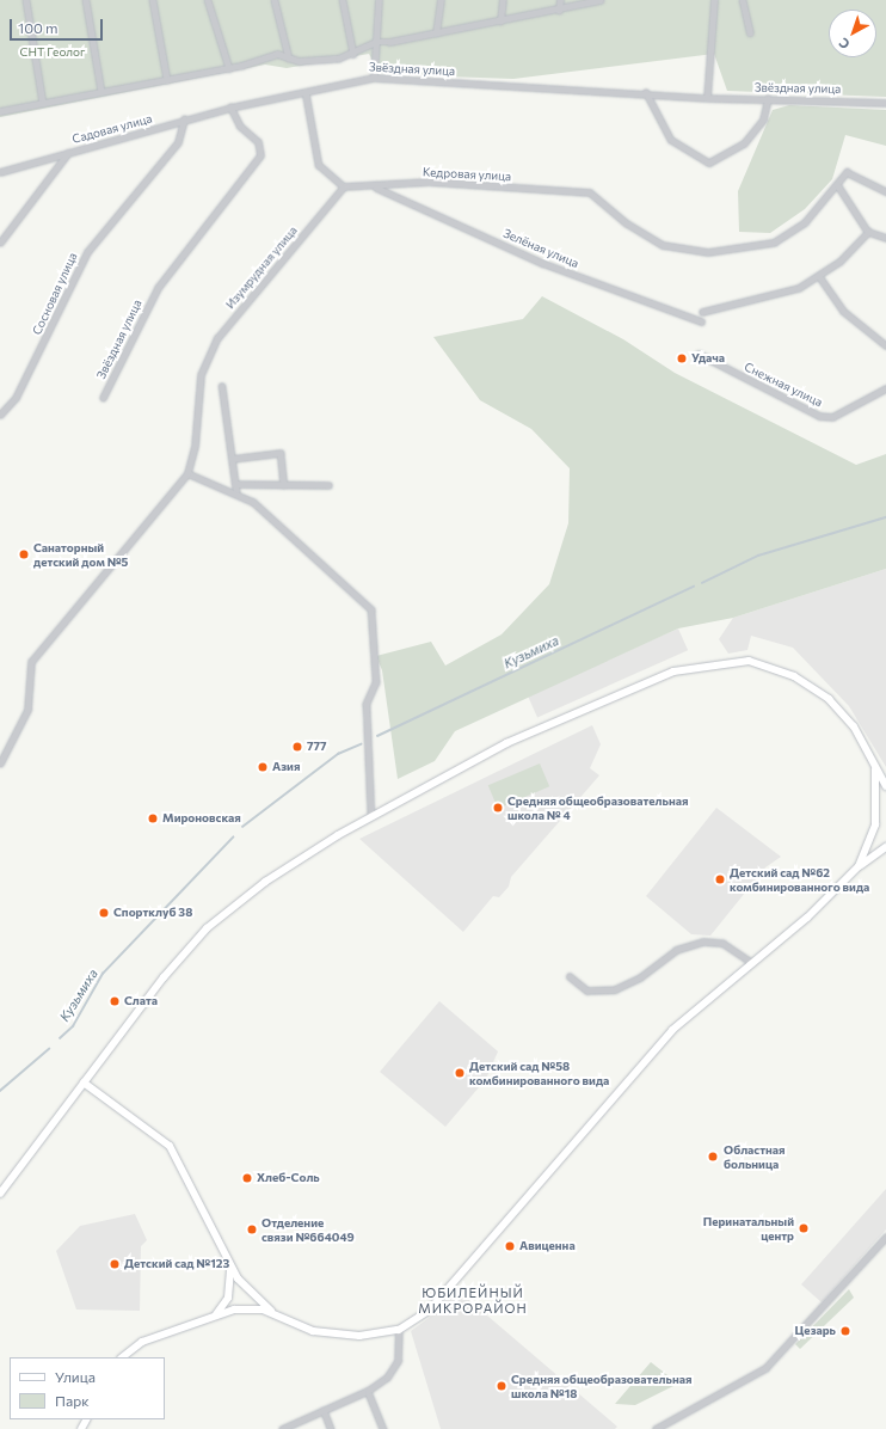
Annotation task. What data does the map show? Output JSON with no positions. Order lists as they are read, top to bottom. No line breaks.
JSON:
{"streets":{"street":["Звёздная улица","Садовая улица","Кедровая улица","Зелёная улица","Изумрудная улица","Сосновая улица","Снежная улица"]},"crossings":[["Звёздная улица","Садовая улица"],["Садовая улица","Сосновая улица"],["Кедровая улица","Зелёная улица"],["Кедровая улица","Изумрудная улица"]],"districts":["ЮБИЛЕЙНЫЙ МИКРОРАЙОН"],"water":["Кузьмиха"],"parks":["СНТ Геолог"],"places":["Удача","Санаторный детский дом №5","777","Азия","Средняя общеобразовательная школа № 4","Мироновская","Детский сад №62 комбинированного вида","Спортклуб 38","Слата","Детский сад №58 комбинированного вида","Областная больница","Хлеб-Соль","Перинатальный центр","Отделение связи №664049","Авиценна","Детский сад №123","Цезарь","Средняя общеобразовательная школа №18"],"legend":["Улица","Парк"],"scale_bar":"100 m","north":"bottom left"}
